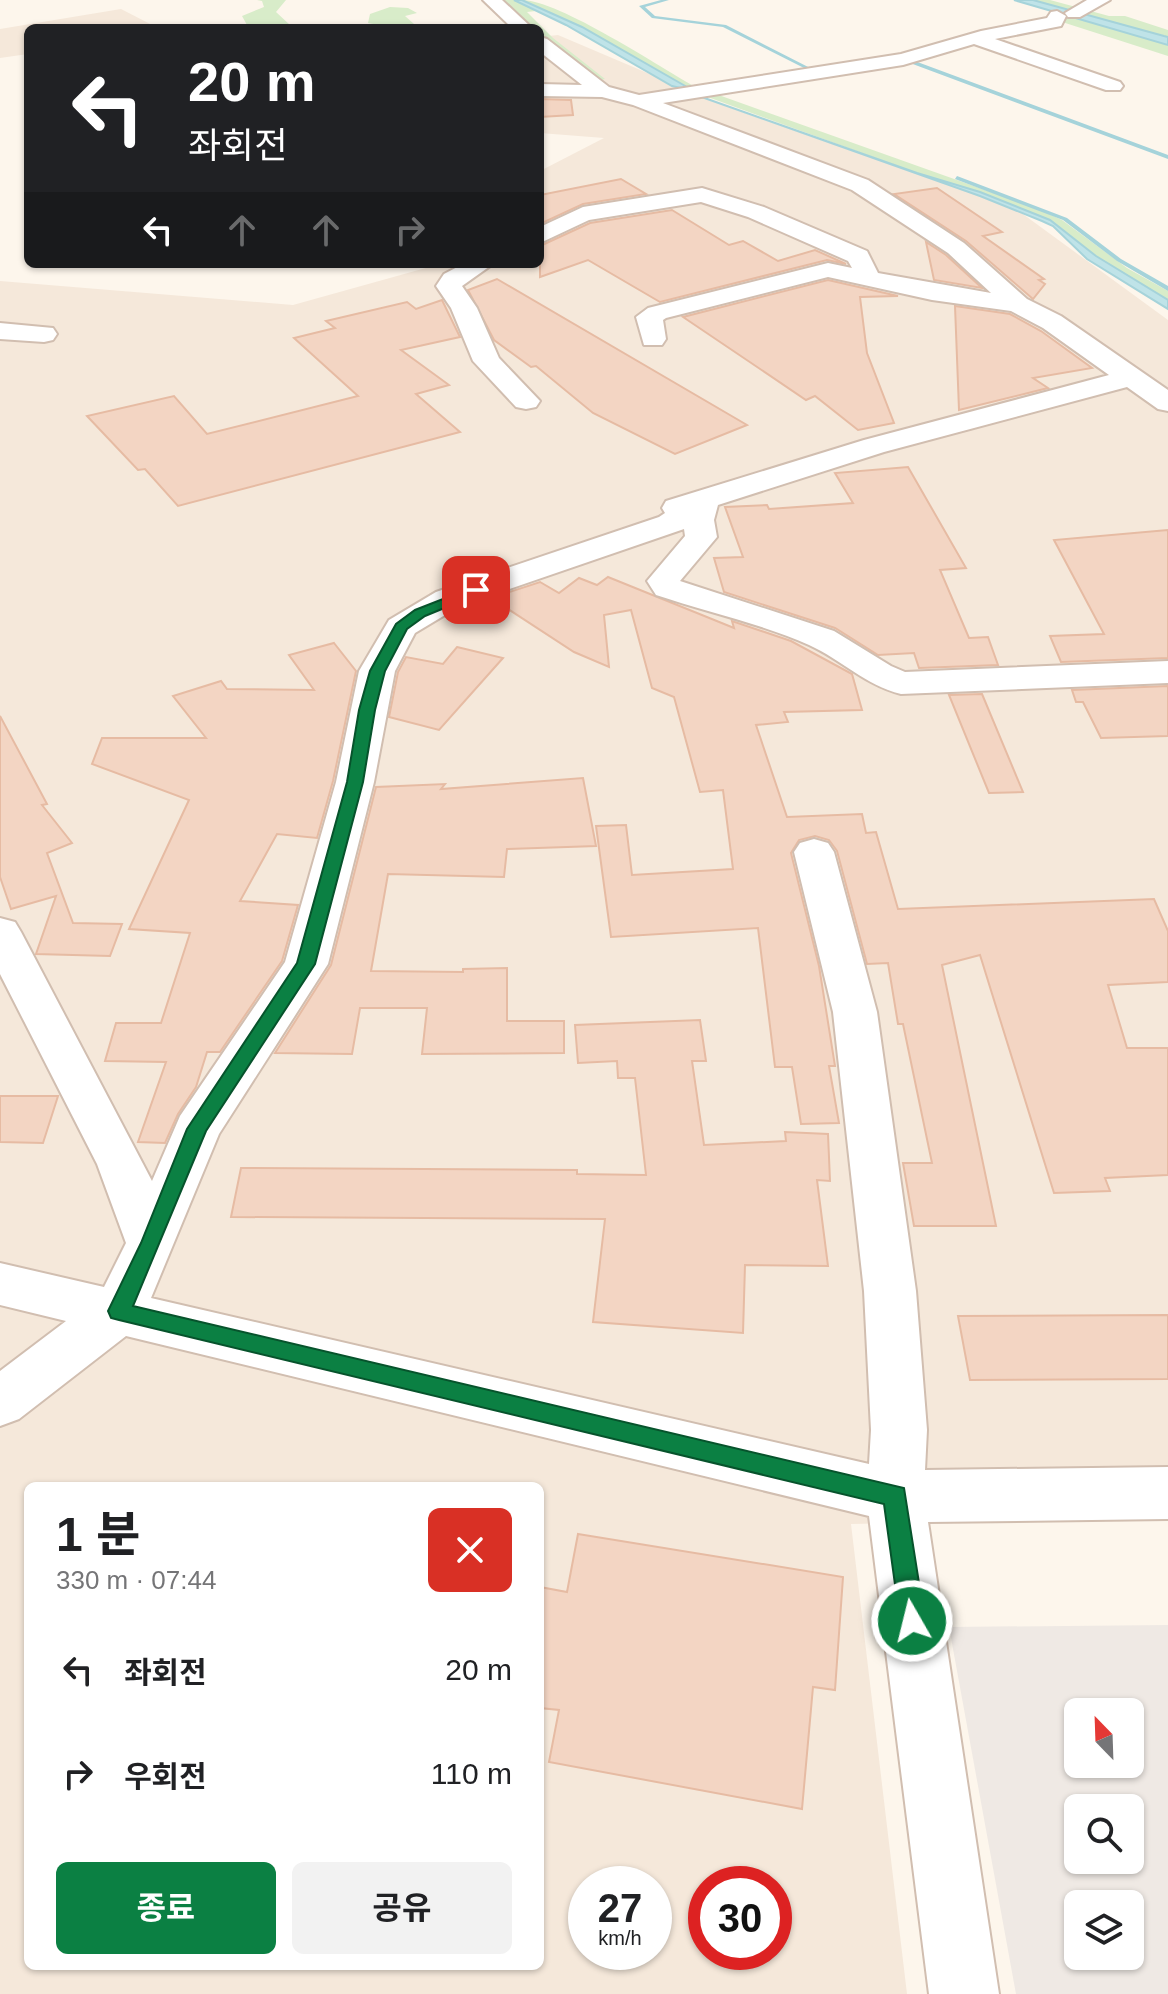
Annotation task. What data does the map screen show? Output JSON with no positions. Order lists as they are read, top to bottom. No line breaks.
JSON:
{"north":"top left","page":{"turn":["20 m","좌회전"],"heading":["1 분","330 m · 07:44"],"list":[{"name":"좌회전","value":"20 m"},{"name":"우회전","value":"110 m"}],"buttons":["종료","공유"],"speed":"27 km/h","limit":"30"}}
